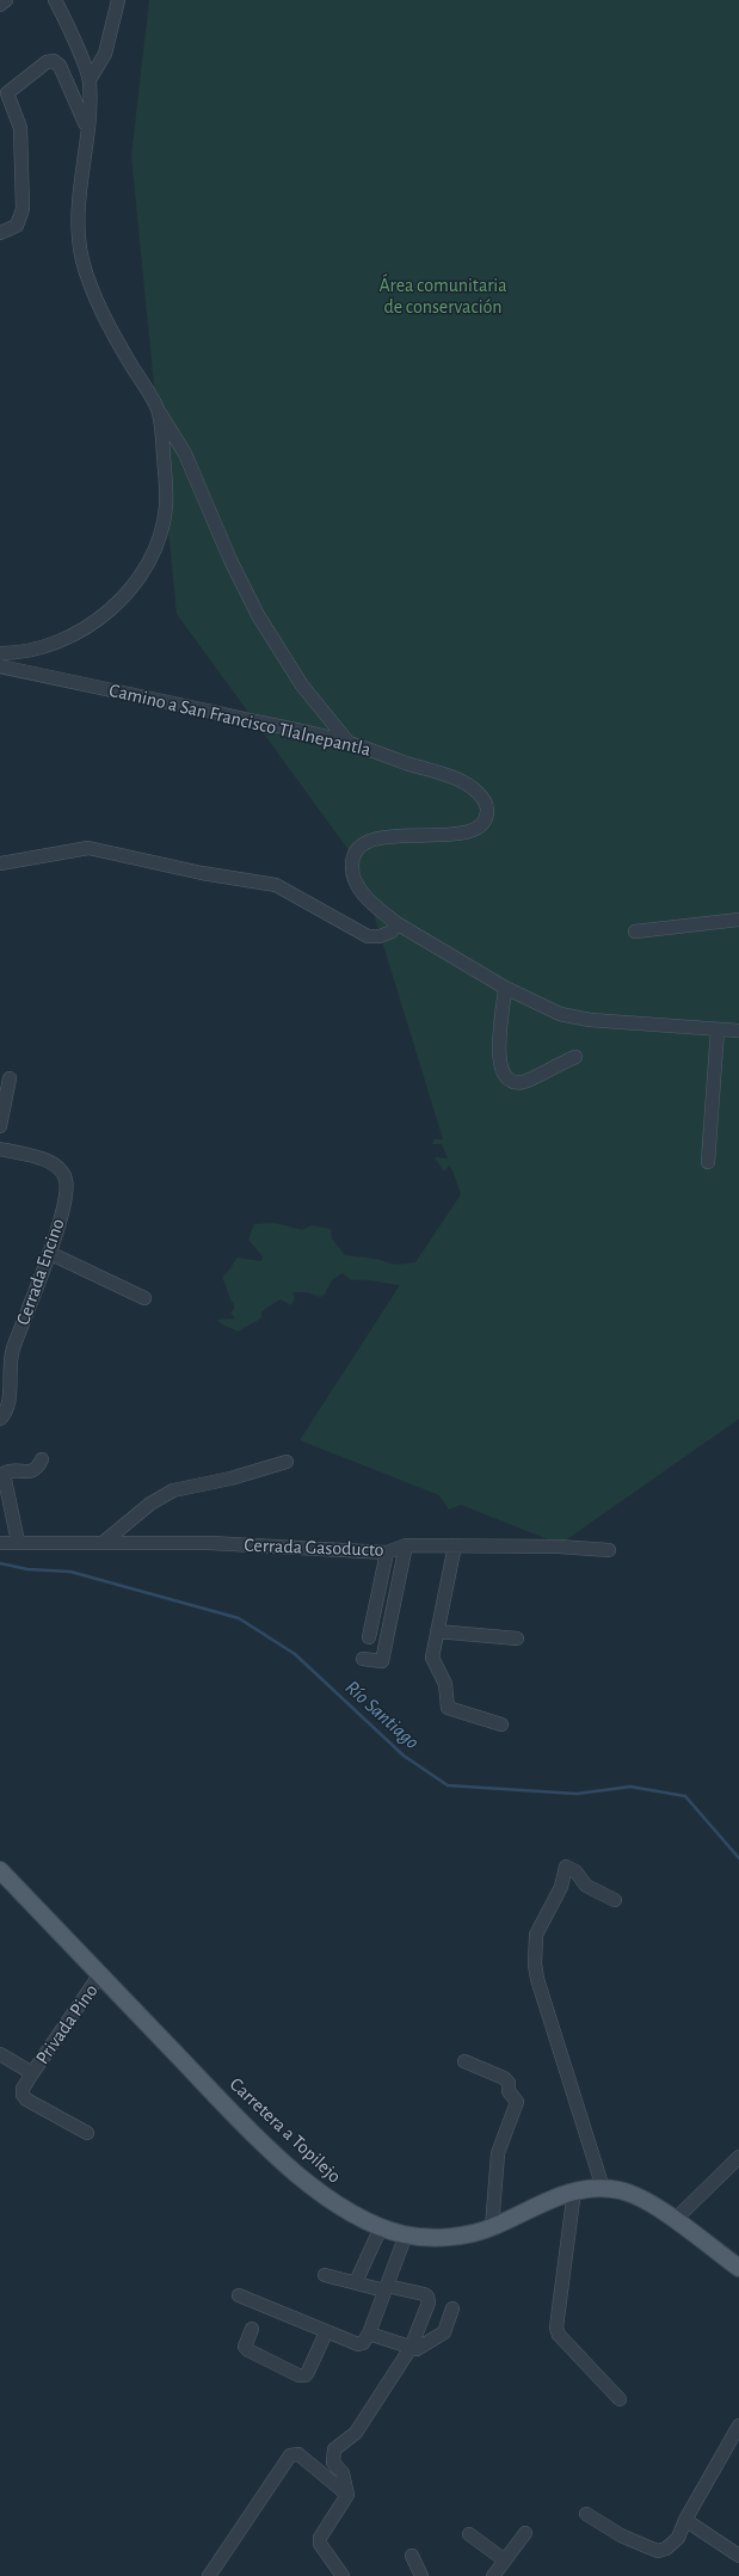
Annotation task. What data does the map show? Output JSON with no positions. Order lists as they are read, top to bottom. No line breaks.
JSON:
{"streets":{"main road":["Carretera a Topilejo"],"street":["Camino a San Francisco Tlalnepantla","Cerrada Encino","Cerrada Gasoducto","Privada Pino"]},"crossings":[["Privada Pino","Carretera a Topilejo"]],"water":["Río Santiago"],"parks":["Área comunitaria de conservación"]}
